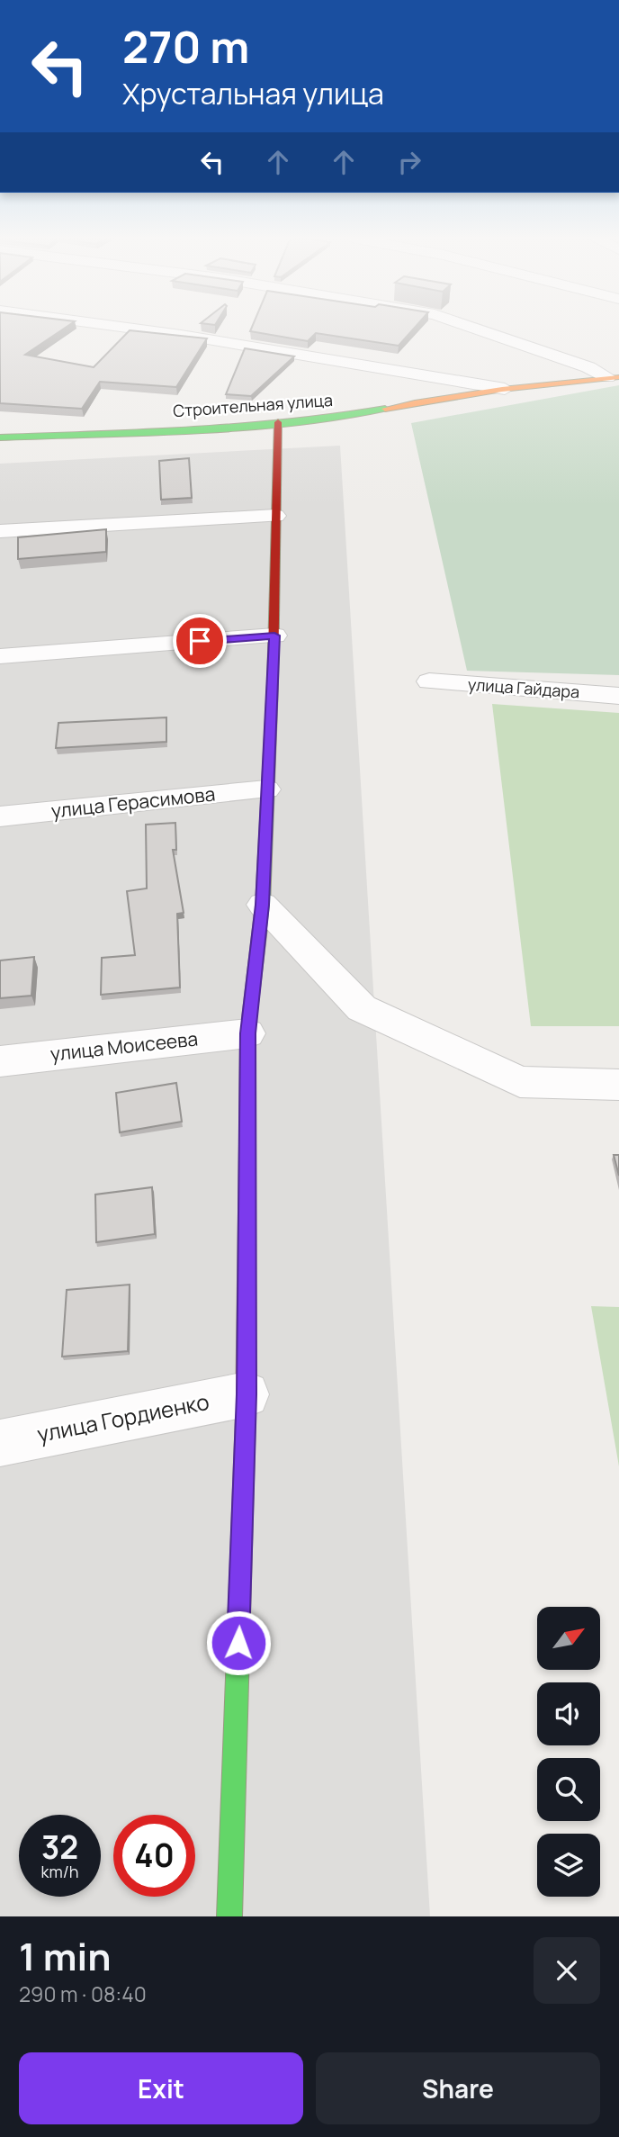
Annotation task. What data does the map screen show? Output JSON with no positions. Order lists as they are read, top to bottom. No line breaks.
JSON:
{"streets":{"street":["Строительная улица","улица Гайдара","улица Герасимова","улица Моисеева","улица Гордиенко"]},"north":"top right","page":{"turn":["270 m","Хрустальная улица"],"speed":"32 km/h","limit":"40","heading":["1 min","290 m · 08:40"],"buttons":["Exit","Share"]}}
